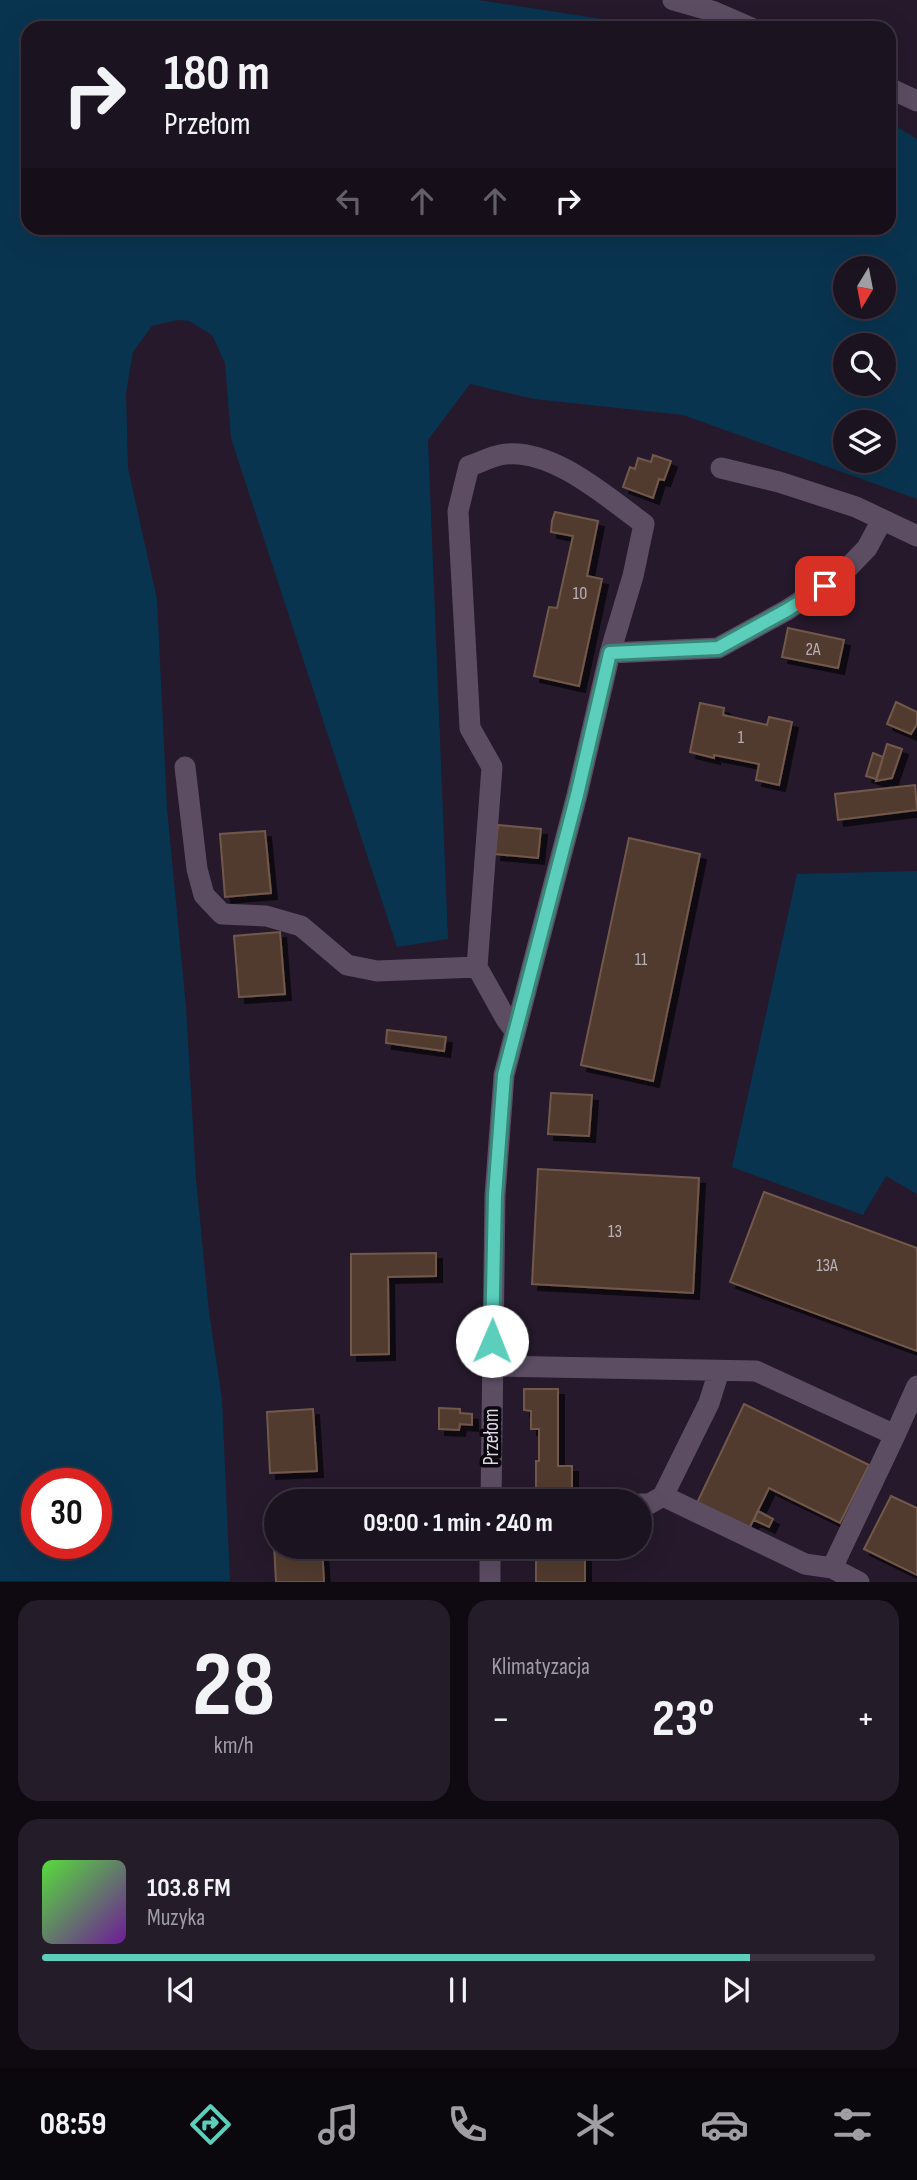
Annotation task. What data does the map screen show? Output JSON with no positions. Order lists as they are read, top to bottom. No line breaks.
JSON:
{"streets":{"street":["Przełom"]},"house_numbers":["10","2A","1","11","13","13A"],"north":"bottom","page":{"turn":["180 m","Przełom"],"limit":"30","trip":"09:00 · 1 min · 240 m","tile":[["28","km/h"],"Klimatyzacja"],"heat":["−","23°","+"],"song":["103.8 FM","Muzyka"],"tabs":"08:59"}}
